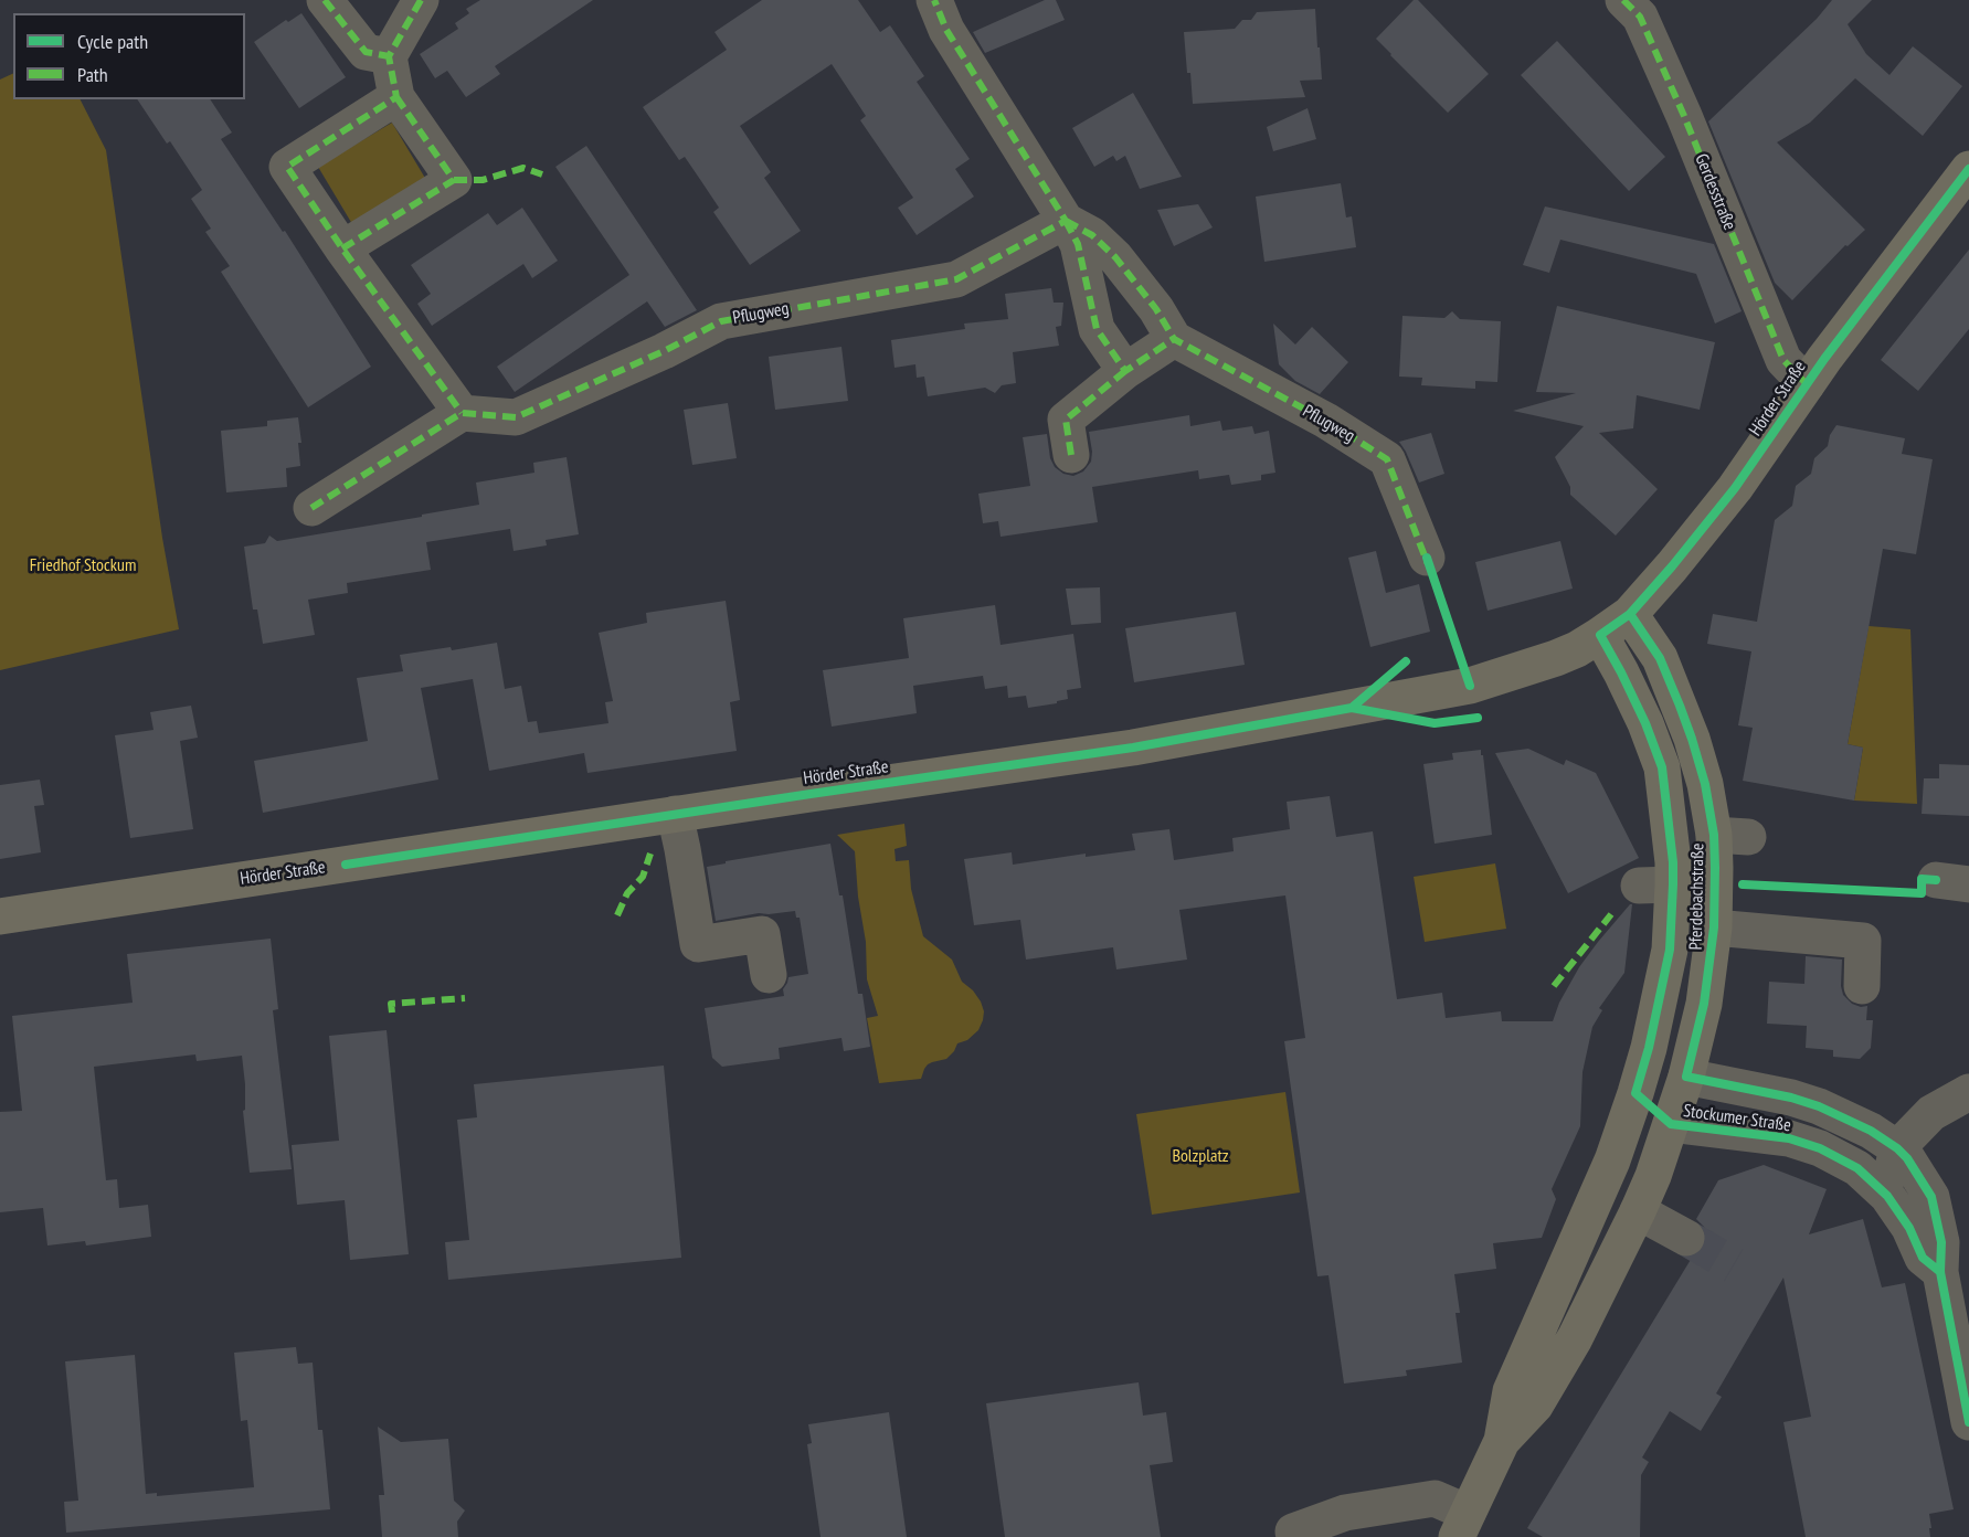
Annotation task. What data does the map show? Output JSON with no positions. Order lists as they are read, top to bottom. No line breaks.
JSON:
{"streets":{"main road":["Hörder Straße","Pferdebachstraße"],"street":["Gerdesstraße","Pflugweg","Stockumer Straße"]},"crossings":[["Gerdesstraße","Hörder Straße"],["Hörder Straße","Pferdebachstraße"],["Pferdebachstraße","Stockumer Straße"]],"parks":["Friedhof Stockum","Bolzplatz"],"legend":["Cycle path","Path"]}
